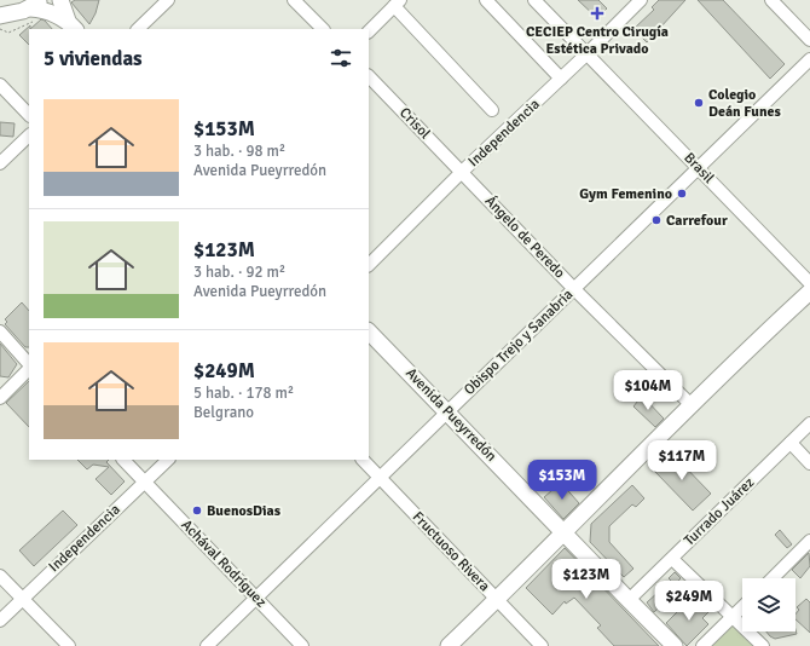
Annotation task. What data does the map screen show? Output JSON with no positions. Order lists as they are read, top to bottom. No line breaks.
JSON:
{"streets":{"main road":["Avenida Pueyrredón"],"street":["Crisol","Independencia","Brasil","Ángelo de Peredo","Obispo Trejo y Sanabria","Turrado Juárez","Fructuoso Rivera","Achával Rodríguez"]},"crossings":[["Crisol","Independencia"],["Crisol","Ángelo de Peredo"],["Independencia","Brasil"],["Independencia","Ángelo de Peredo"],["Independencia","Achával Rodríguez"],["Brasil","Obispo Trejo y Sanabria"],["Ángelo de Peredo","Obispo Trejo y Sanabria"],["Obispo Trejo y Sanabria","Avenida Pueyrredón"],["Obispo Trejo y Sanabria","Fructuoso Rivera"],["Obispo Trejo y Sanabria","Achával Rodríguez"],["Avenida Pueyrredón","Turrado Juárez"]],"places":{"health":["CECIEP Centro Cirugía Estética Privado"],"other":["Colegio Deán Funes","Gym Femenino","Carrefour","BuenosDias"]},"page":{"heading":"5 viviendas","list":[{"name":"$153M","note":"3 hab. · 98 m² · Avenida Pueyrredón"},{"name":"$123M","note":"3 hab. · 92 m² · Avenida Pueyrredón"},{"name":"$249M","note":"5 hab. · 178 m² · Belgrano"}],"price":["$104M","$117M","$153M","$123M","$249M"]}}
